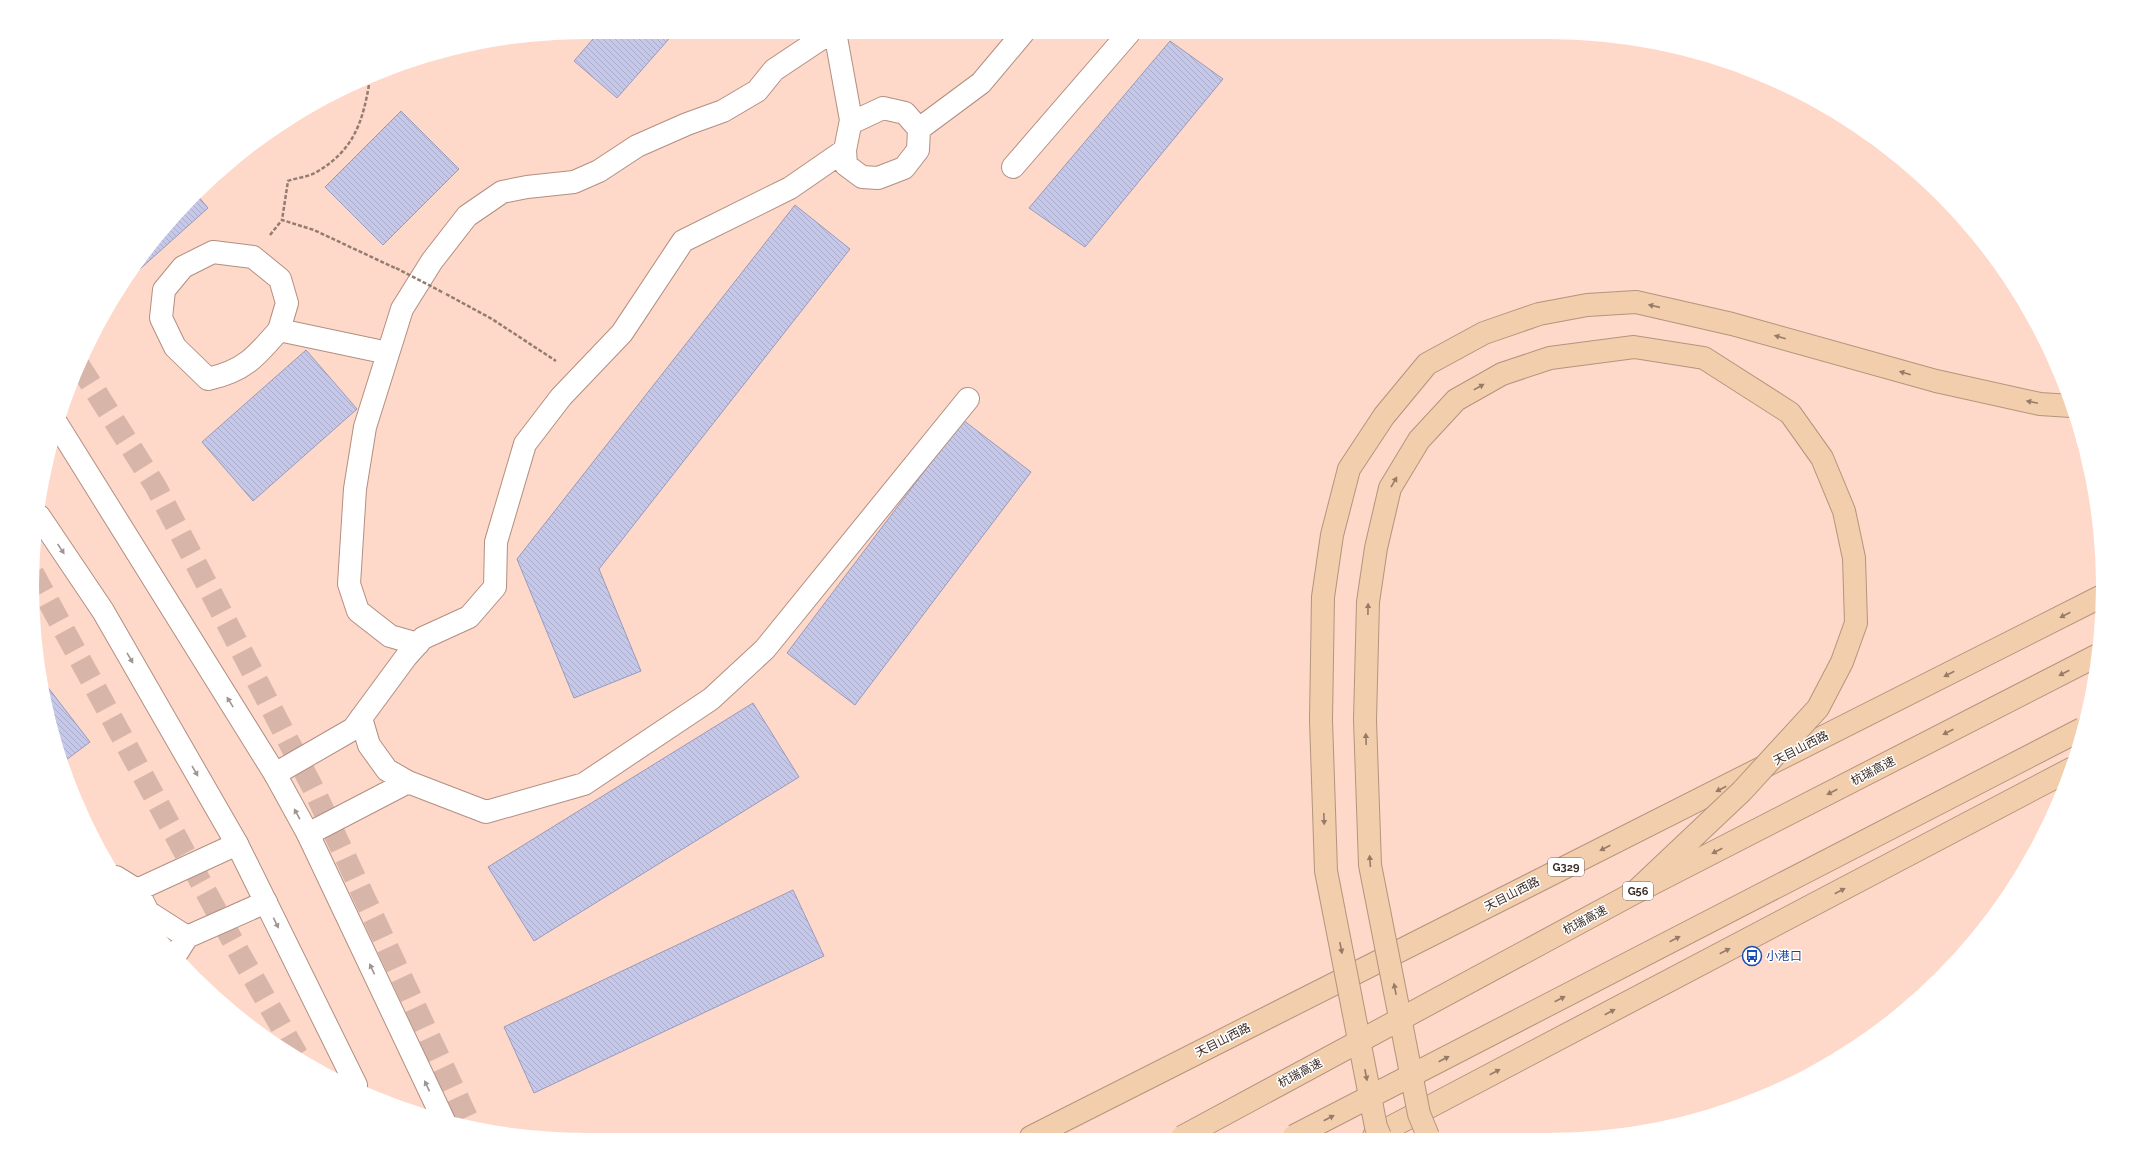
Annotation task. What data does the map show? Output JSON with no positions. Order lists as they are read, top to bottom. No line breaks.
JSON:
{"streets":{"highway":["天目山西路","杭瑞高速","G329","G56"]},"places":{"bus stop":["小港口"]}}
